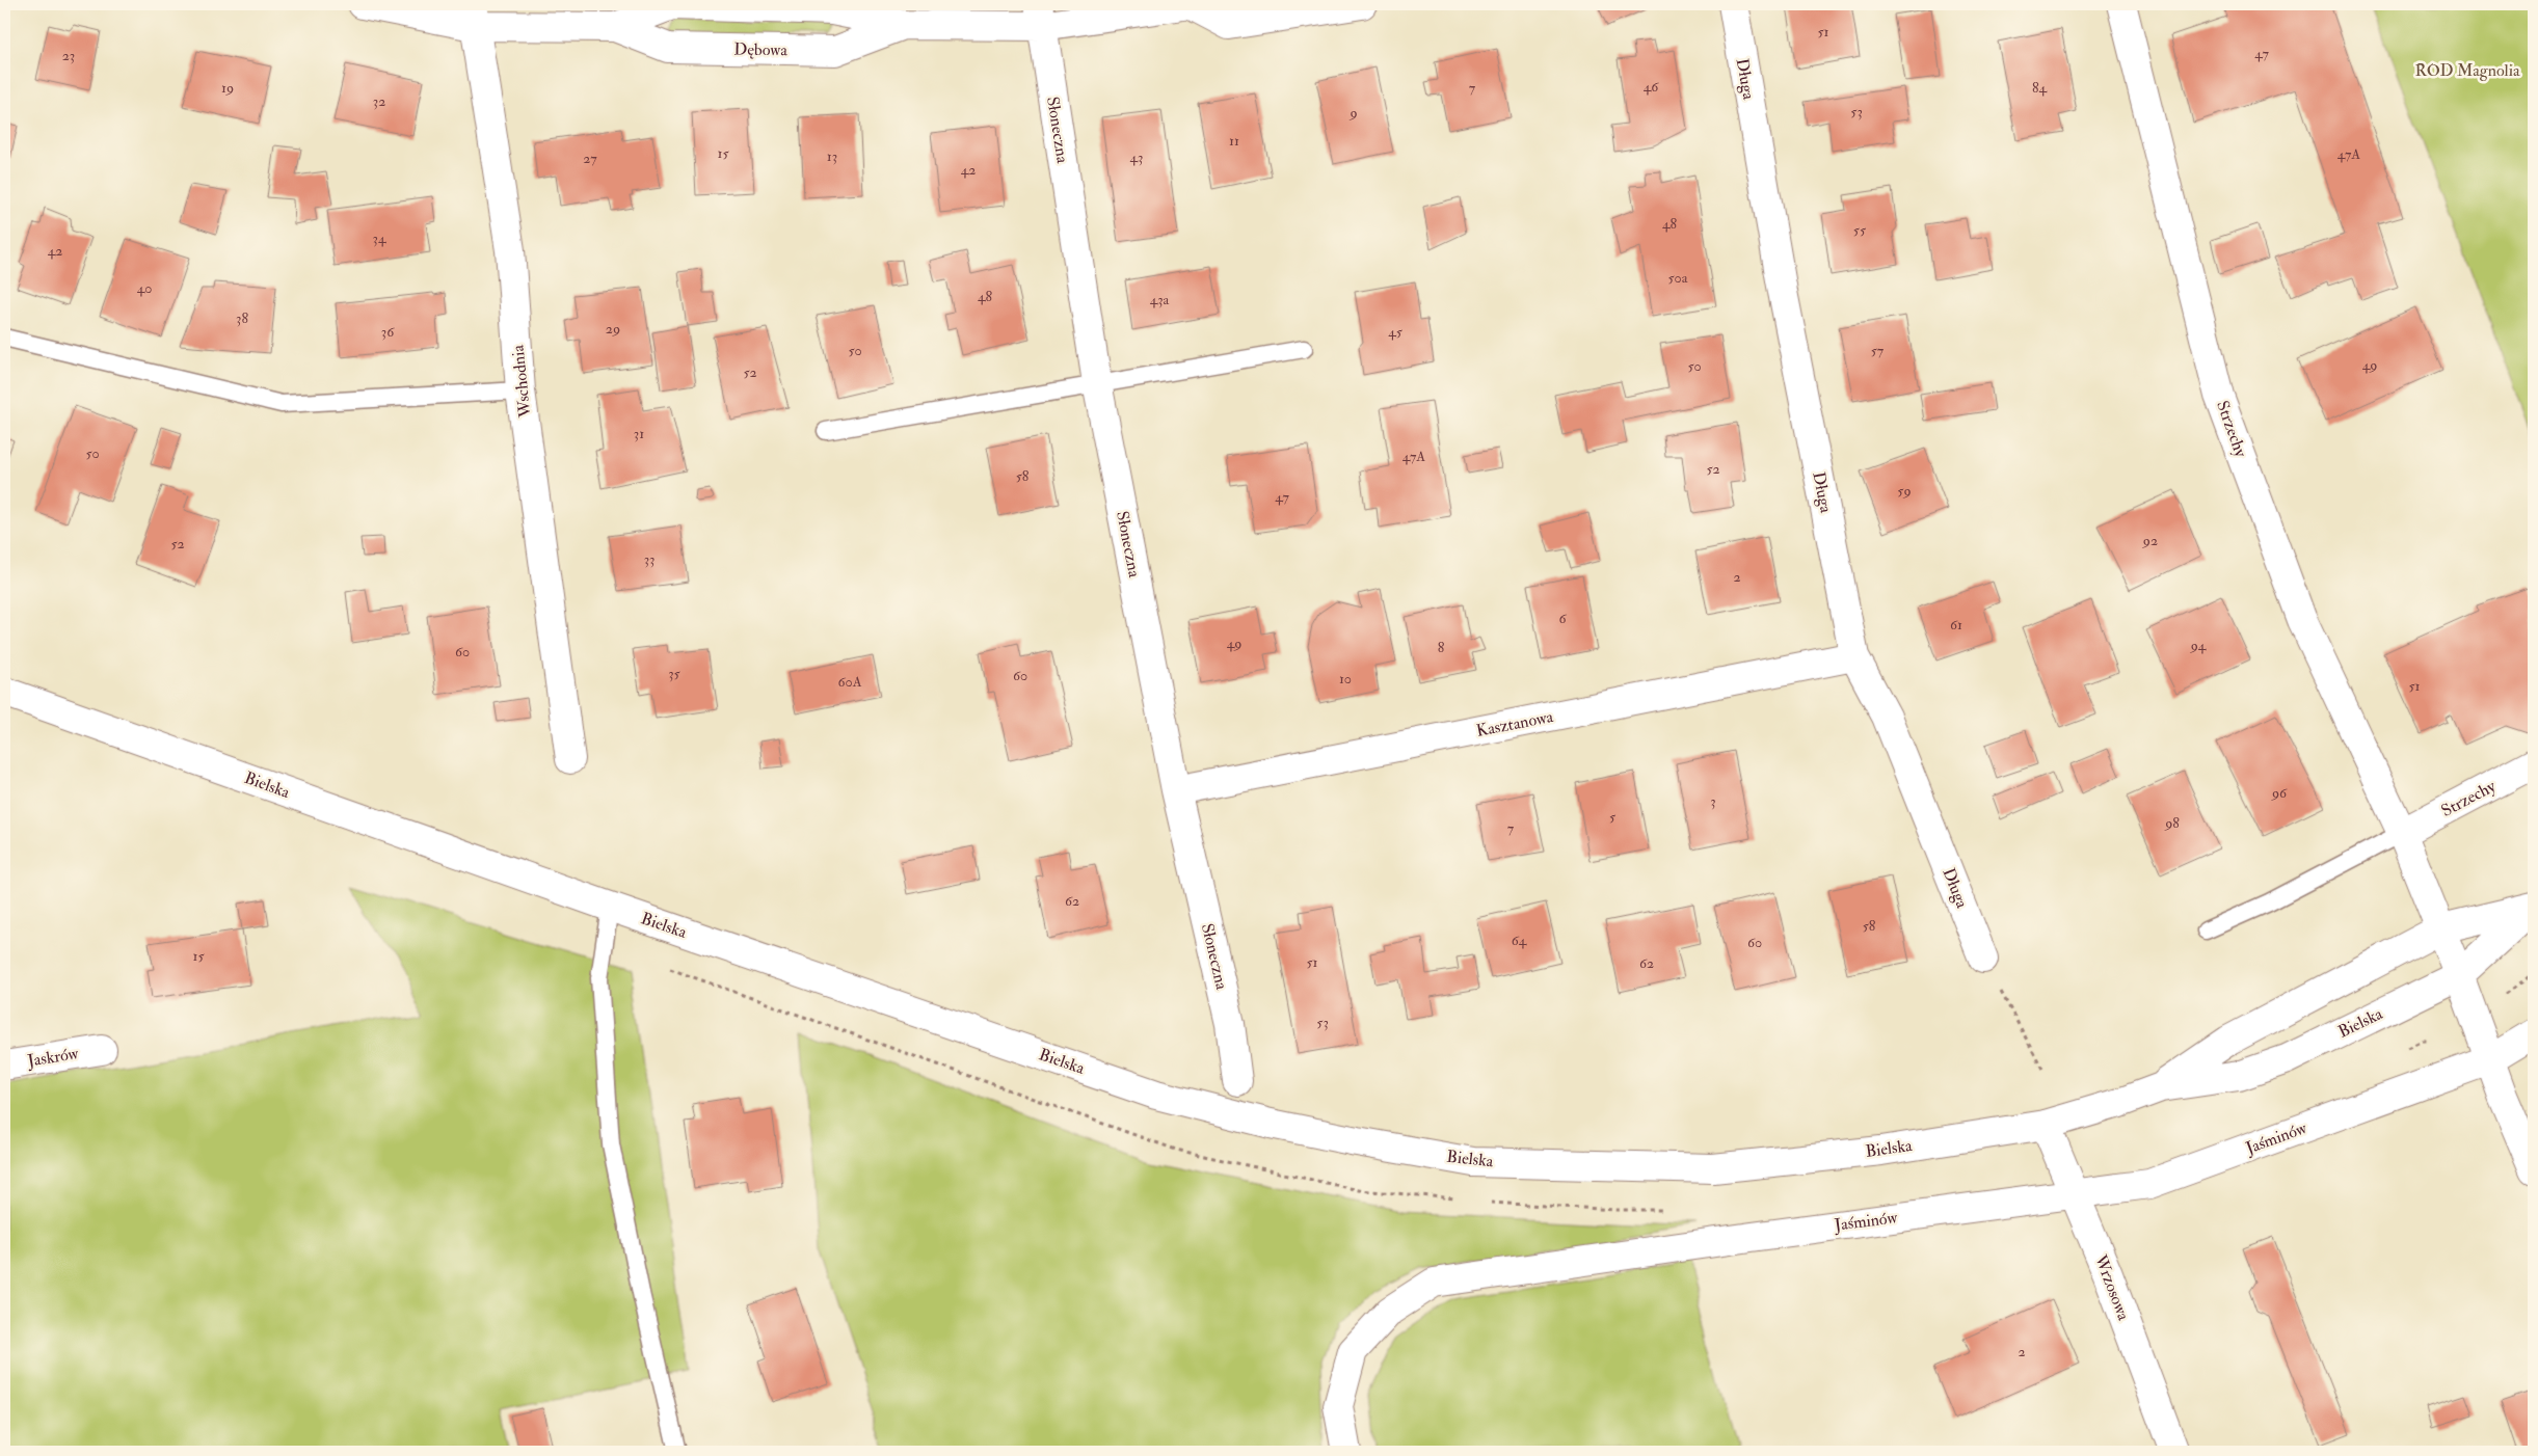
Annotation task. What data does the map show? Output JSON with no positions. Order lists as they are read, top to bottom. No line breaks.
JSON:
{"streets":{"street":["Dębowa","Długa","Słoneczna","Wschodnia","Strzechy","Kasztanowa","Bielska","Jaskrów","Jaśminów","Wrzosowa"]},"crossings":[["Dębowa","Słoneczna"],["Dębowa","Wschodnia"],["Długa","Kasztanowa"],["Słoneczna","Kasztanowa"],["Strzechy","Bielska"],["Bielska","Wrzosowa"],["Jaśminów","Wrzosowa"]],"parks":["ROD Magnolia"],"house_numbers":["51","47","23","46","19","7","84","32","53","9","11","15","47A","13","43","27","42","48","55","34","42","50a","40","48","43a","38","29","36","45","50","57","49","50","52","31","50","47A","52","58","59","47","92","52","33","2","6","61","49","94","8","60","35","60","10","60A","51","96","3","5","98","7","62","58","64","60","15","51","62","53","2"]}
